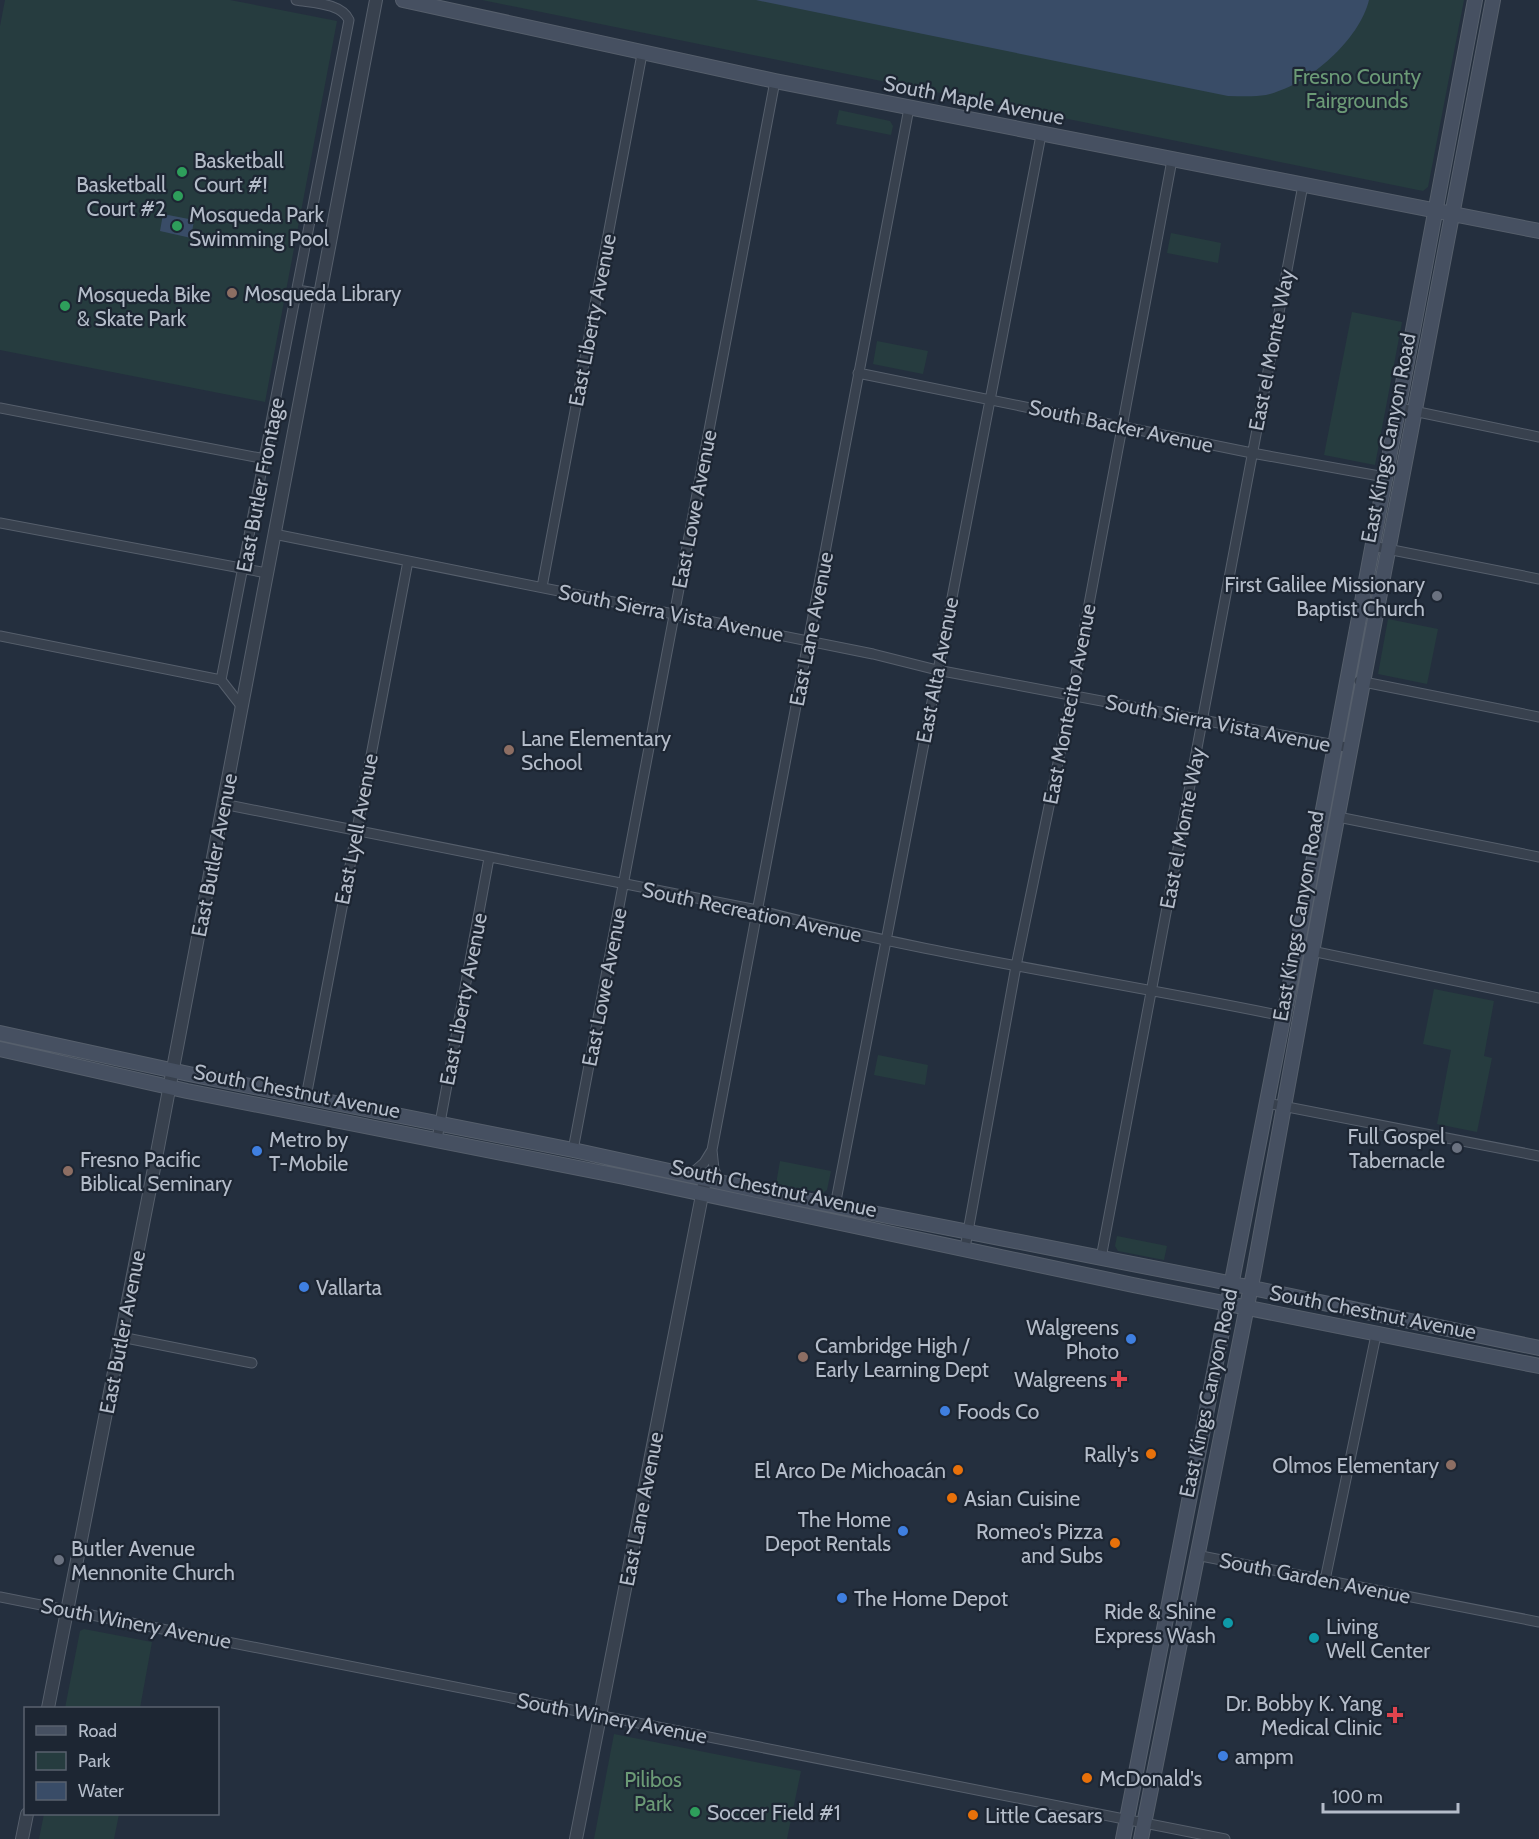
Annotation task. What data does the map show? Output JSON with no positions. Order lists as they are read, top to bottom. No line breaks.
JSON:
{"streets":{"main road":["South Maple Avenue","East Kings Canyon Road","South Chestnut Avenue"],"street":["East Liberty Avenue","East el Monte Way","South Backer Avenue","East Butler Frontage","East Lowe Avenue","South Sierra Vista Avenue","East Lane Avenue","East Alta Avenue","East Montecito Avenue","East Lyell Avenue","East Butler Avenue","South Recreation Avenue","South Garden Avenue","South Winery Avenue"]},"crossings":[["South Maple Avenue","East Liberty Avenue"],["South Maple Avenue","East el Monte Way"],["South Maple Avenue","East Kings Canyon Road"],["South Maple Avenue","East Lowe Avenue"],["South Maple Avenue","East Lane Avenue"],["South Maple Avenue","East Alta Avenue"],["South Maple Avenue","East Montecito Avenue"],["East Liberty Avenue","South Sierra Vista Avenue"],["East Liberty Avenue","South Recreation Avenue"],["East Liberty Avenue","South Chestnut Avenue"],["East el Monte Way","South Backer Avenue"],["East el Monte Way","South Sierra Vista Avenue"],["East el Monte Way","South Recreation Avenue"],["East el Monte Way","South Chestnut Avenue"],["South Backer Avenue","East Kings Canyon Road"],["South Backer Avenue","East Lane Avenue"],["South Backer Avenue","East Alta Avenue"],["South Backer Avenue","East Montecito Avenue"],["East Kings Canyon Road","South Sierra Vista Avenue"],["East Kings Canyon Road","South Recreation Avenue"],["East Kings Canyon Road","South Chestnut Avenue"],["East Kings Canyon Road","South Garden Avenue"],["East Kings Canyon Road","South Winery Avenue"],["East Lowe Avenue","South Sierra Vista Avenue"],["East Lowe Avenue","South Recreation Avenue"],["East Lowe Avenue","South Chestnut Avenue"],["South Sierra Vista Avenue","East Lane Avenue"],["South Sierra Vista Avenue","East Alta Avenue"],["South Sierra Vista Avenue","East Montecito Avenue"],["South Sierra Vista Avenue","East Lyell Avenue"],["South Sierra Vista Avenue","East Butler Avenue"],["East Lane Avenue","South Recreation Avenue"],["East Lane Avenue","South Chestnut Avenue"],["East Lane Avenue","South Winery Avenue"],["East Alta Avenue","South Recreation Avenue"],["East Alta Avenue","South Chestnut Avenue"],["East Montecito Avenue","South Recreation Avenue"],["East Montecito Avenue","South Chestnut Avenue"],["East Lyell Avenue","South Recreation Avenue"],["East Lyell Avenue","South Chestnut Avenue"],["East Butler Avenue","South Recreation Avenue"],["East Butler Avenue","South Chestnut Avenue"],["East Butler Avenue","South Winery Avenue"]],"parks":["Fresno County Fairgrounds","Pilibos Park"],"places":{"other":["Basketball Court #!","Basketball Court #2","Mosqueda Park Swimming Pool","Mosqueda Library","Mosqueda Bike & Skate Park","First Galilee Missionary Baptist Church","Lane Elementary School","Full Gospel Tabernacle","Metro by T-Mobile","Fresno Pacific Biblical Seminary","Vallarta","Walgreens Photo","Cambridge High / Early Learning Dept","Foods Co","Rally's","Olmos Elementary","El Arco De Michoacán","Asian Cuisine","The Home Depot Rentals","Romeo's Pizza and Subs","Butler Avenue Mennonite Church","The Home Depot","Ride & Shine Express Wash","Living Well Center","ampm","McDonald's","Soccer Field #1","Little Caesars"],"health":["Walgreens","Dr. Bobby K. Yang Medical Clinic"]},"legend":["Road","Park","Water"],"scale_bar":"100 m"}
